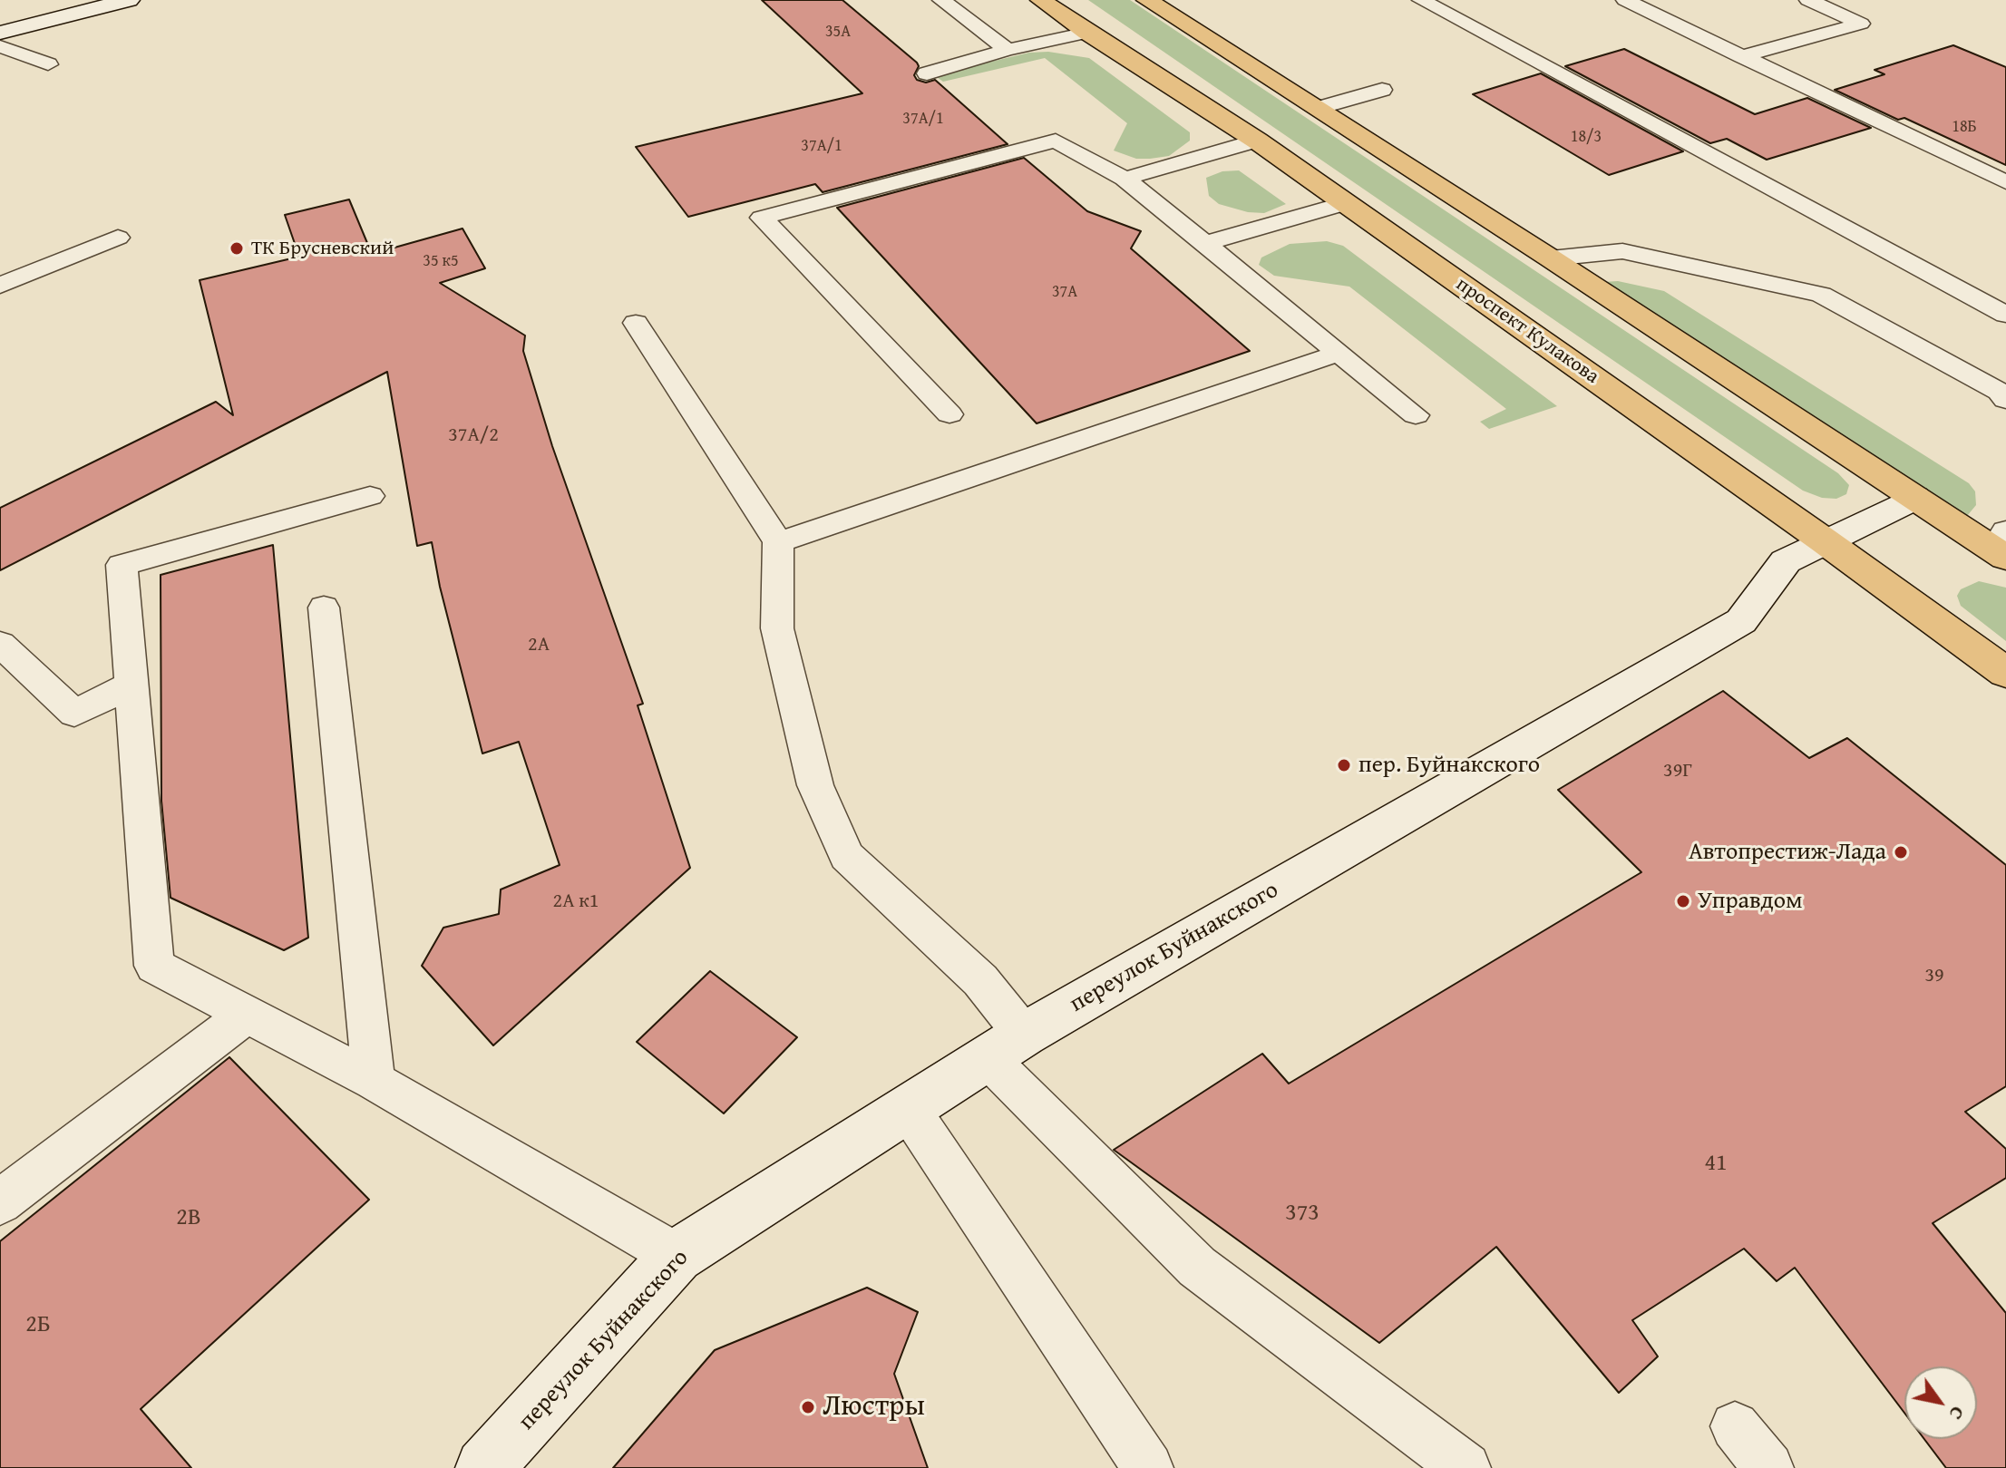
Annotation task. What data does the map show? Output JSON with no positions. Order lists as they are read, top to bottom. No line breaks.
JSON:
{"streets":{"main road":["проспект Кулакова"],"street":["переулок Буйнакского"]},"crossings":[["проспект Кулакова","переулок Буйнакского"]],"places":["ТК Брусневский","пер. Буйнакского","Автопрестиж-Лада","Управдом","Люстры"],"house_numbers":["35А","37А/1","18Б","18/3","37А/1","35 к5","37А","37А/2","2А","39Г","2А к1","39","41","373","2В","2Б"],"north":"bottom right"}
